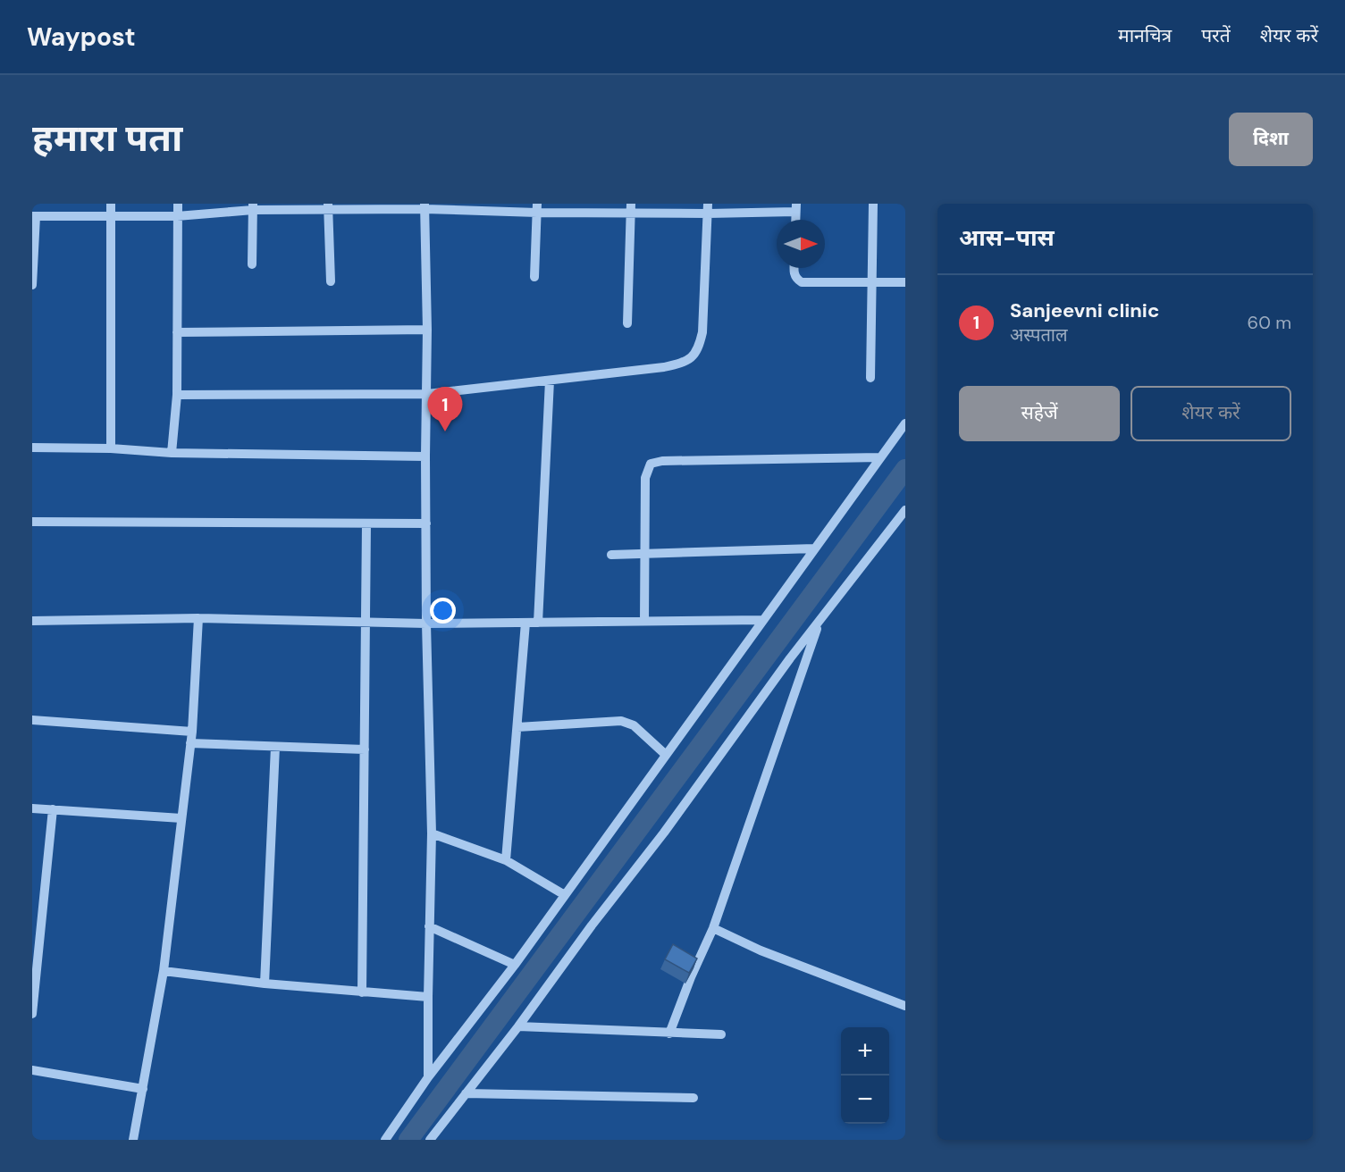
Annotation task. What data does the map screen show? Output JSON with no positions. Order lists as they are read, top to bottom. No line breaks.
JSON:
{"north":"right","page":{"header":"Waypost","nav":["मानचित्र","परतें","शेयर करें"],"buttons":["दिशा",["सहेजें","शेयर करें"]],"title":"हमारा पता","heading":"आस-पास","list":[{"mark":"1","name":"Sanjeevni clinic","note":"अस्पताल","value":"60 m"}],"pins":"1","map_buttons":["+","−"]}}
